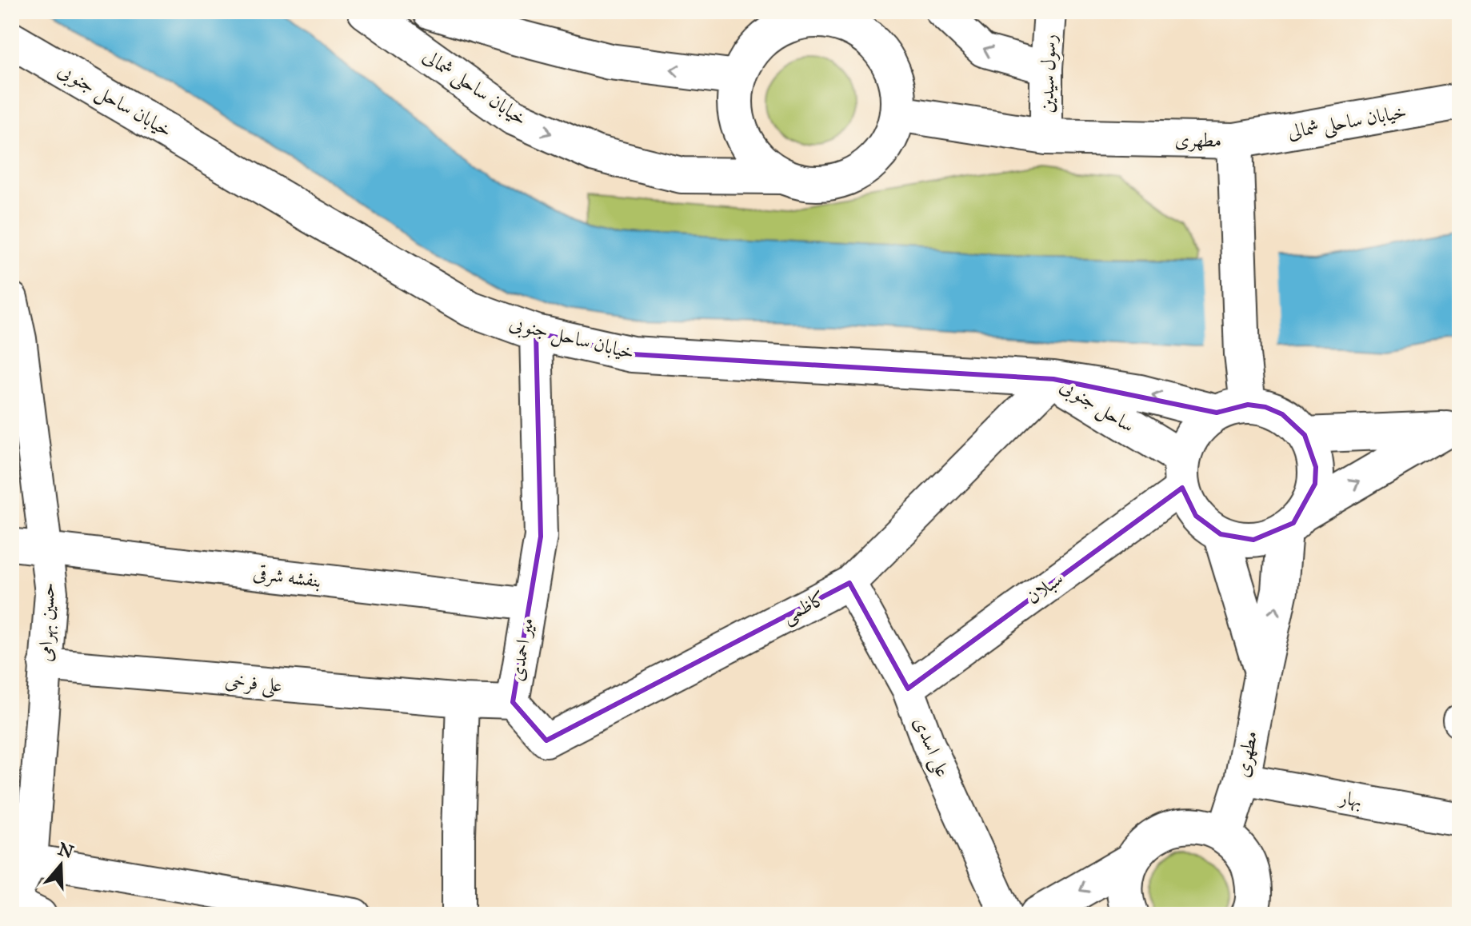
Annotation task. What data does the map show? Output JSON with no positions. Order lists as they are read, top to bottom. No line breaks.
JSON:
{"streets":{"main road":["خیابان ساحلی شمالی","خیابان ساحل جنوبی","مطهری","ساحل جنوبی"],"street":["رسول سیدین","بنفشه شرقی","سبلان","کاظمی","حسین بهرامی","میر احمدی","علی فرخی","علی اسدی","بهار"]},"crossings":[["رسول سیدین","مطهری"],["خیابان ساحلی شمالی","مطهری"],["خیابان ساحل جنوبی","ساحل جنوبی"],["خیابان ساحل جنوبی","کاظمی"],["خیابان ساحل جنوبی","میر احمدی"],["مطهری","ساحل جنوبی"],["مطهری","سبلان"],["مطهری","بهار"],["ساحل جنوبی","سبلان"],["ساحل جنوبی","کاظمی"],["بنفشه شرقی","حسین بهرامی"],["بنفشه شرقی","میر احمدی"],["سبلان","علی اسدی"],["کاظمی","میر احمدی"],["کاظمی","علی اسدی"],["حسین بهرامی","علی فرخی"],["میر احمدی","علی فرخی"]],"one_way":["ساحل جنوبی"],"north":"top"}
